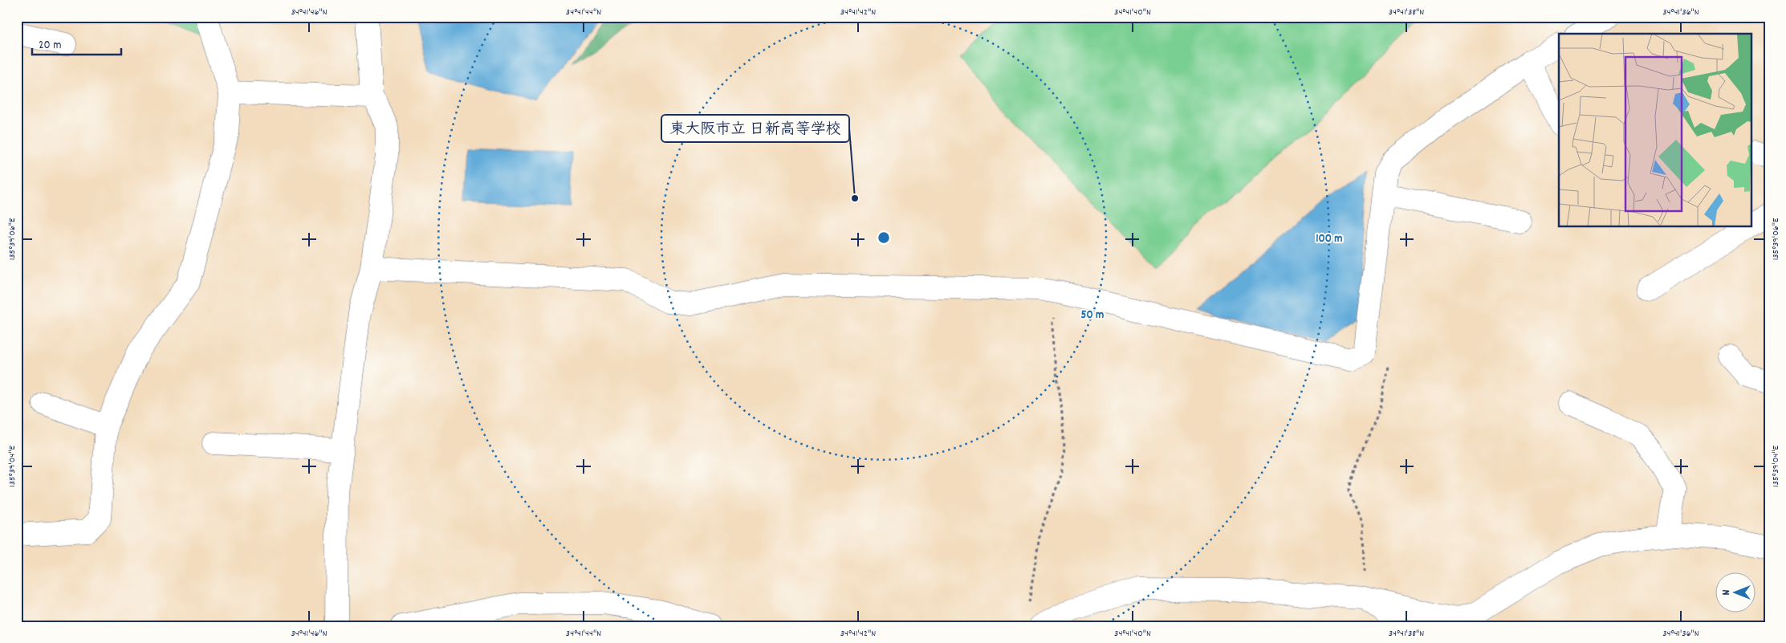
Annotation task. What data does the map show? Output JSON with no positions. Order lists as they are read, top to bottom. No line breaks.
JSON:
{"places":["東大阪市立 日新高等学校"],"scale_bar":"20 m","north":"left","coordinates":["34°41'46\"N","34°41'44\"N","34°41'42\"N","34°41'40\"N","34°41'38\"N","34°41'36\"N","135°39'06\"E","135°39'04\"E"],"rings":["100 m","50 m"]}
